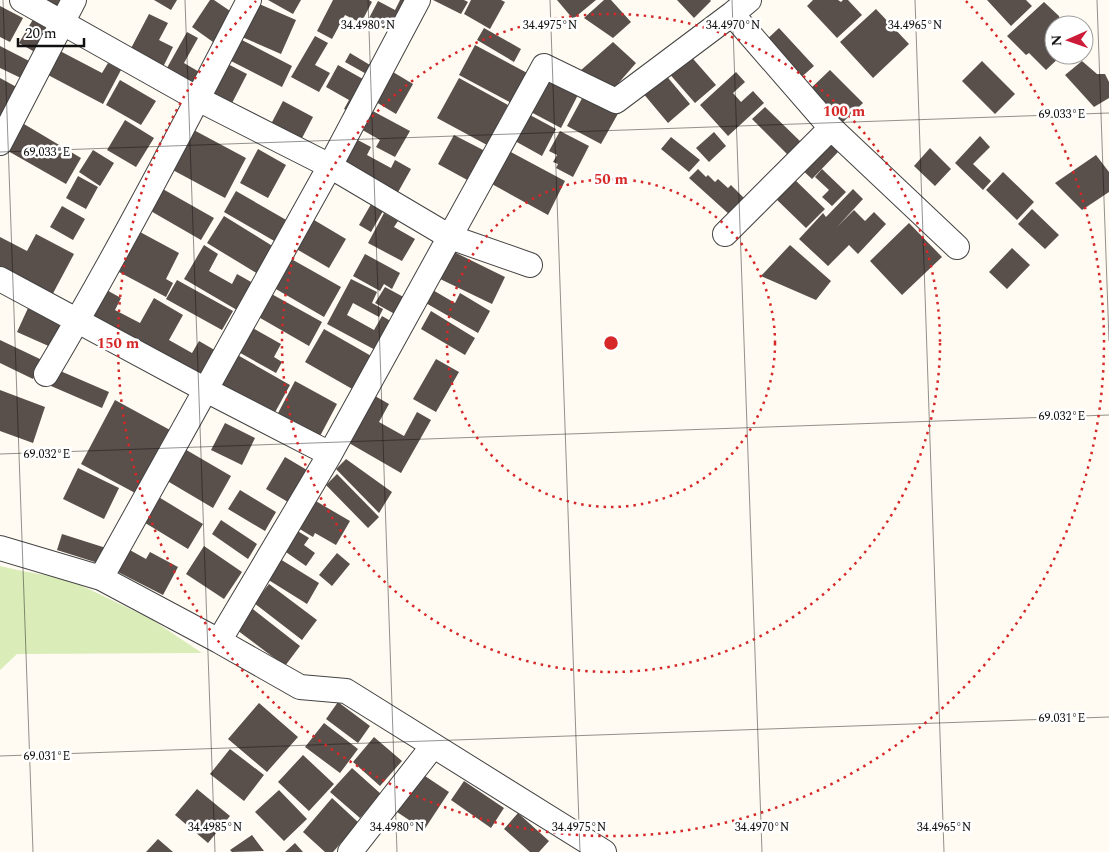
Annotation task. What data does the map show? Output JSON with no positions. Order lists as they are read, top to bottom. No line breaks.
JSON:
{"scale_bar":"20 m","north":"left","coordinates":["34.4980°N","34.4975°N","34.4970°N","34.4965°N","69.033°E","69.032°E","69.031°E","34.4985°N"],"rings":["100 m","50 m","150 m"]}
